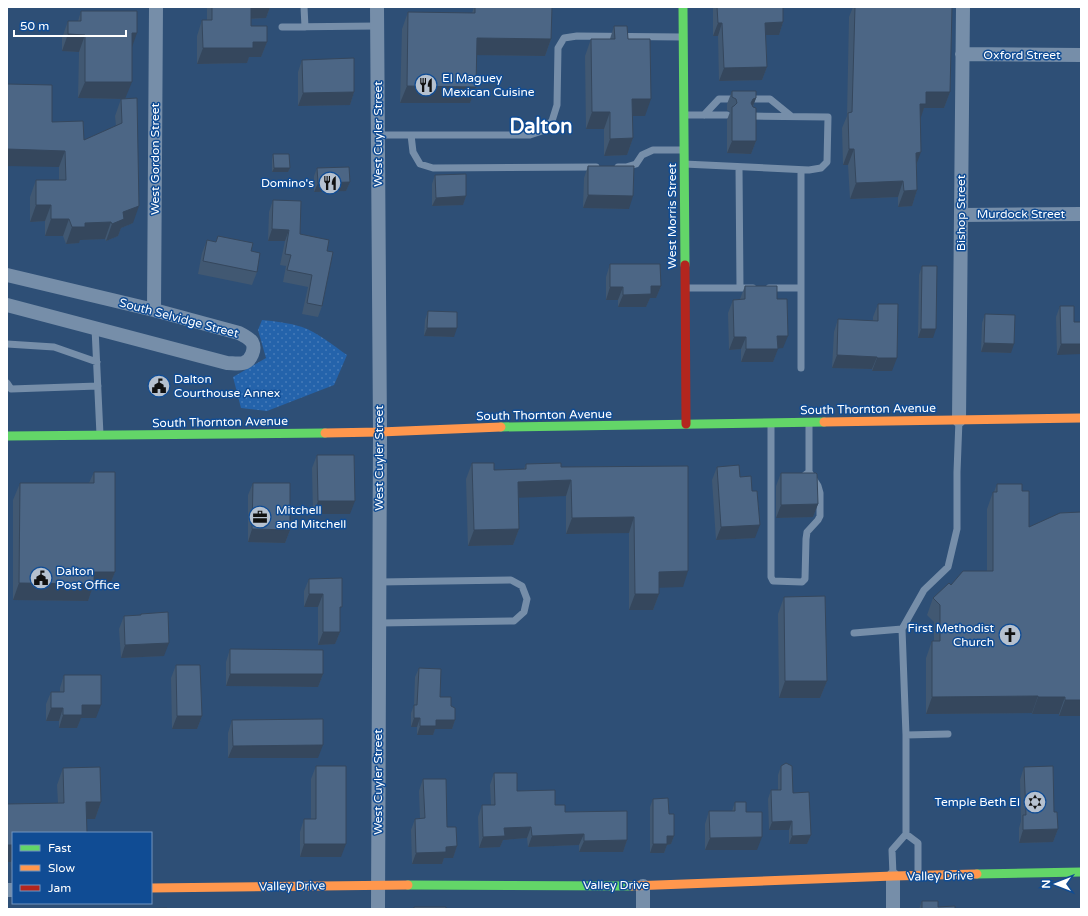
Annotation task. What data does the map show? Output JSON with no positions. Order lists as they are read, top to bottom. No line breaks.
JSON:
{"streets":{"main road":["West Morris Street","South Thornton Avenue","Valley Drive"],"street":["Oxford Street","West Cuyler Street","West Gordon Street","Bishop Street","Murdock Street","South Selvidge Street"]},"crossings":[["Oxford Street","Bishop Street"],["West Cuyler Street","South Thornton Avenue"],["West Cuyler Street","Valley Drive"],["West Gordon Street","South Selvidge Street"],["Bishop Street","Murdock Street"],["Bishop Street","South Thornton Avenue"],["West Morris Street","South Thornton Avenue"]],"districts":["Dalton"],"places":{"restaurant":["El Maguey Mexican Cuisine","Domino's"],"public building":["Dalton Courthouse Annex","Dalton Post Office"],"office":["Mitchell and Mitchell"],"church":["First Methodist Church"],"synagogue":["Temple Beth El"]},"legend":["Fast","Slow","Jam"],"scale_bar":"50 m","north":"left"}
